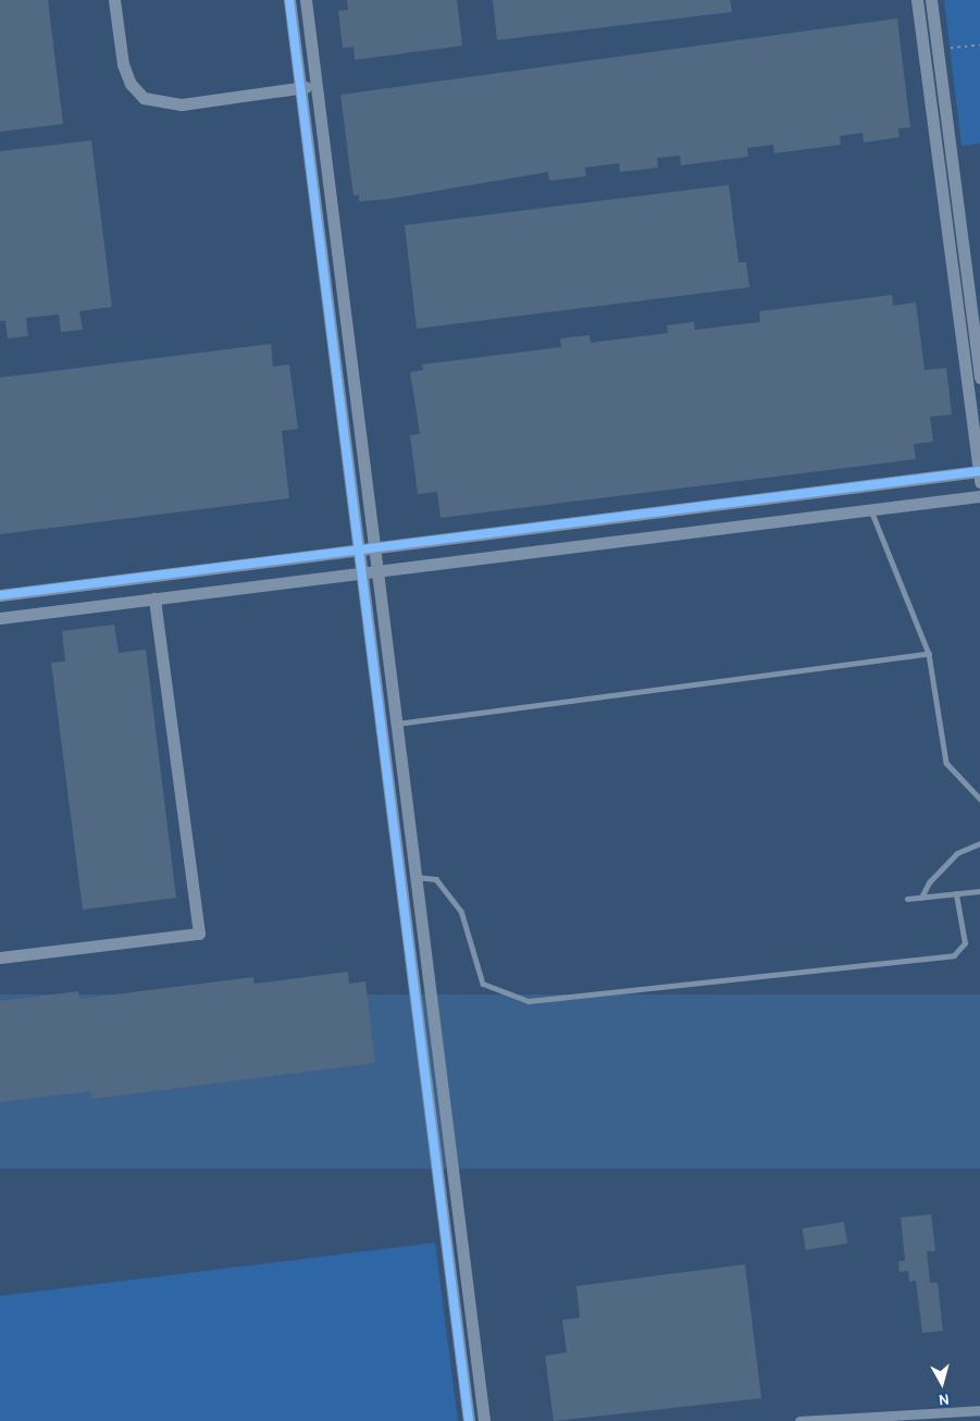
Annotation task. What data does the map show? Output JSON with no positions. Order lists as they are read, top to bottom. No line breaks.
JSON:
{"north":"bottom"}
